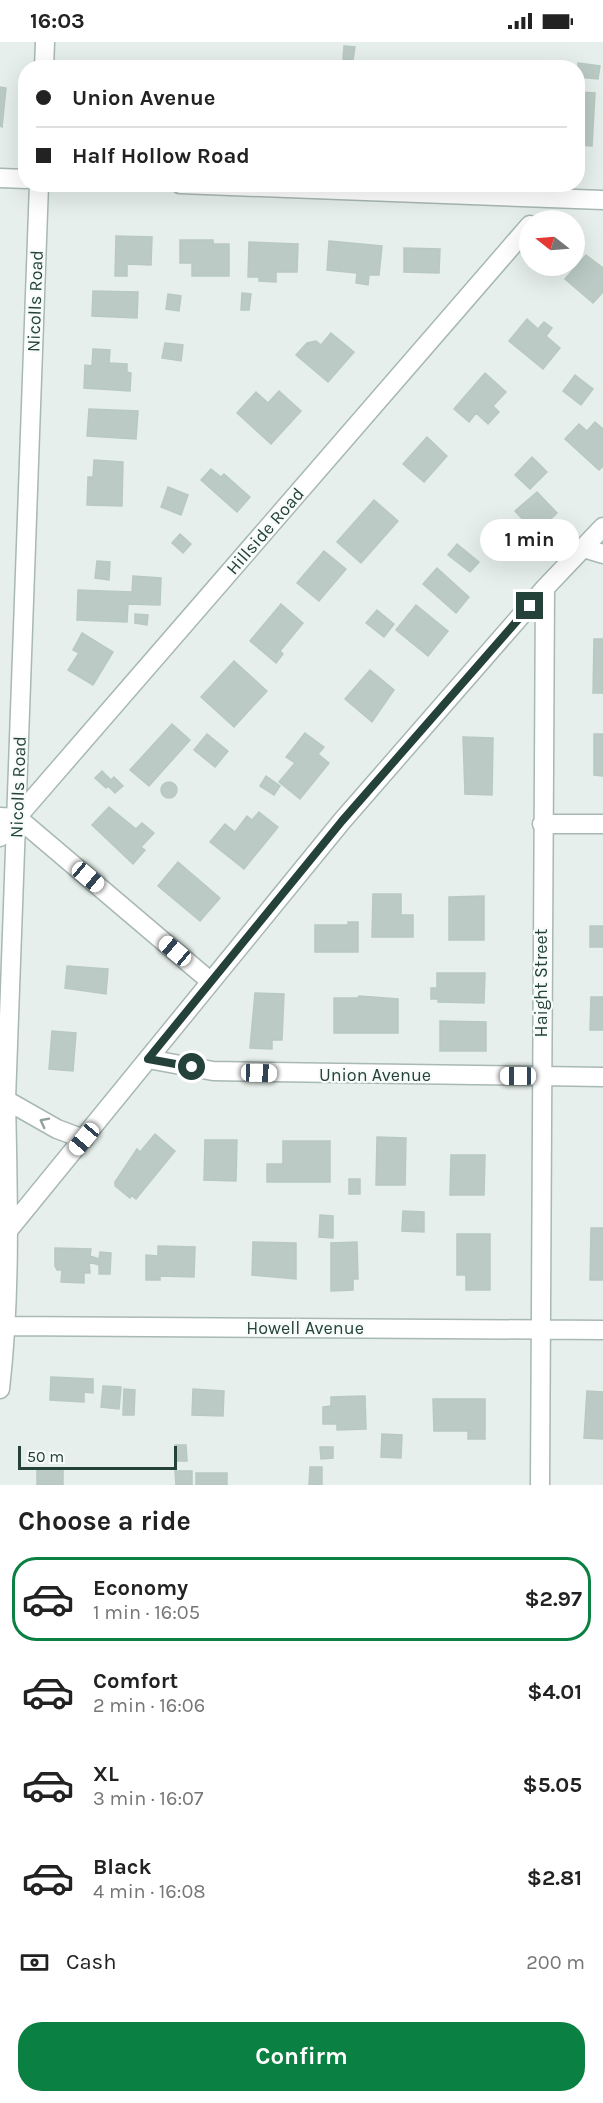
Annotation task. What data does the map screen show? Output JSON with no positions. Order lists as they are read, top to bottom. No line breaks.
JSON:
{"streets":{"street":["Nicolls Road","Hillside Road","Haight Street","Union Avenue","Howell Avenue"]},"crossings":[["Nicolls Road","Hillside Road"],["Nicolls Road","Howell Avenue"],["Haight Street","Union Avenue"],["Haight Street","Howell Avenue"]],"scale_bar":"50 m","north":"left","page":{"status":"16:03","banner":["Union Avenue","Half Hollow Road"],"bubble":"1 min","scale":"50 m","heading":"Choose a ride","list":[{"name":"Economy","note":"1 min · 16:05","value":"$2.97"},{"name":"Comfort","note":"2 min · 16:06","value":"$4.01"},{"name":"XL","note":"3 min · 16:07","value":"$5.05"},{"name":"Black","note":"4 min · 16:08","value":"$2.81"}],"pay":["Cash","200 m"],"buttons":"Confirm"}}
